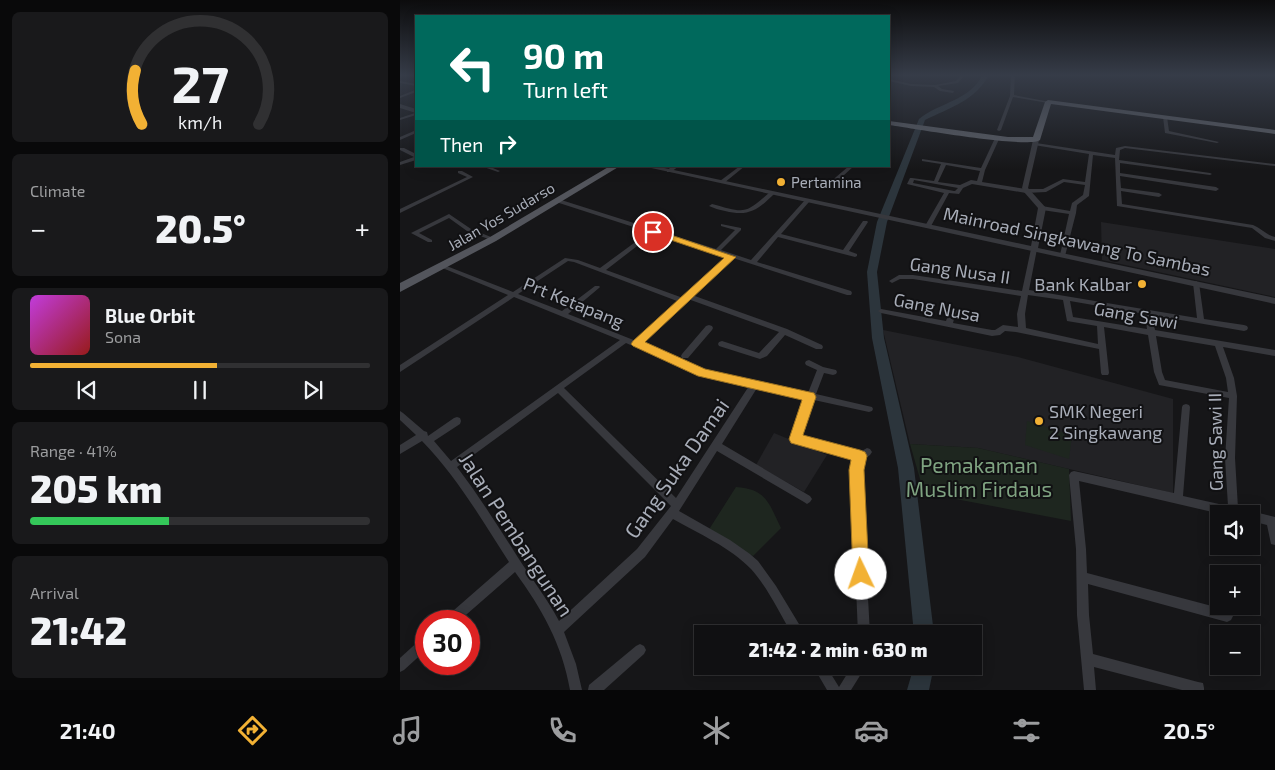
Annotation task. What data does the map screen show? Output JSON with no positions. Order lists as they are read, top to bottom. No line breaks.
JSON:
{"streets":{"main road":["Jalan Yos Sudarso"],"street":["Mainroad Singkawang To Sambas","Gang Nusa II","Prt Ketapang","Gang Nusa","Gang Sawi","Gang Sawi II","Gang Suka Damai","Jalan Pembangunan"]},"crossings":[["Jalan Yos Sudarso","Prt Ketapang"],["Gang Nusa II","Gang Sawi"],["Prt Ketapang","Gang Suka Damai"],["Gang Sawi","Gang Sawi II"],["Gang Suka Damai","Jalan Pembangunan"]],"parks":["Pemakaman Muslim Firdaus"],"places":["Pertamina","Bank Kalbar","SMK Negeri 2 Singkawang"],"page":{"turn":["90 m","Turn left"],"then":"Then","tile":["Climate",["Range · 41%","205 km"],["Arrival","21:42"]],"heat":["−","20.5°","+"],"song":["Blue Orbit","Sona"],"map_buttons":["+","−"],"limit":"30","trip":"21:42 · 2 min · 630 m","tabs":["21:40","20.5°"],"gauge":["27","km/h"]}}
